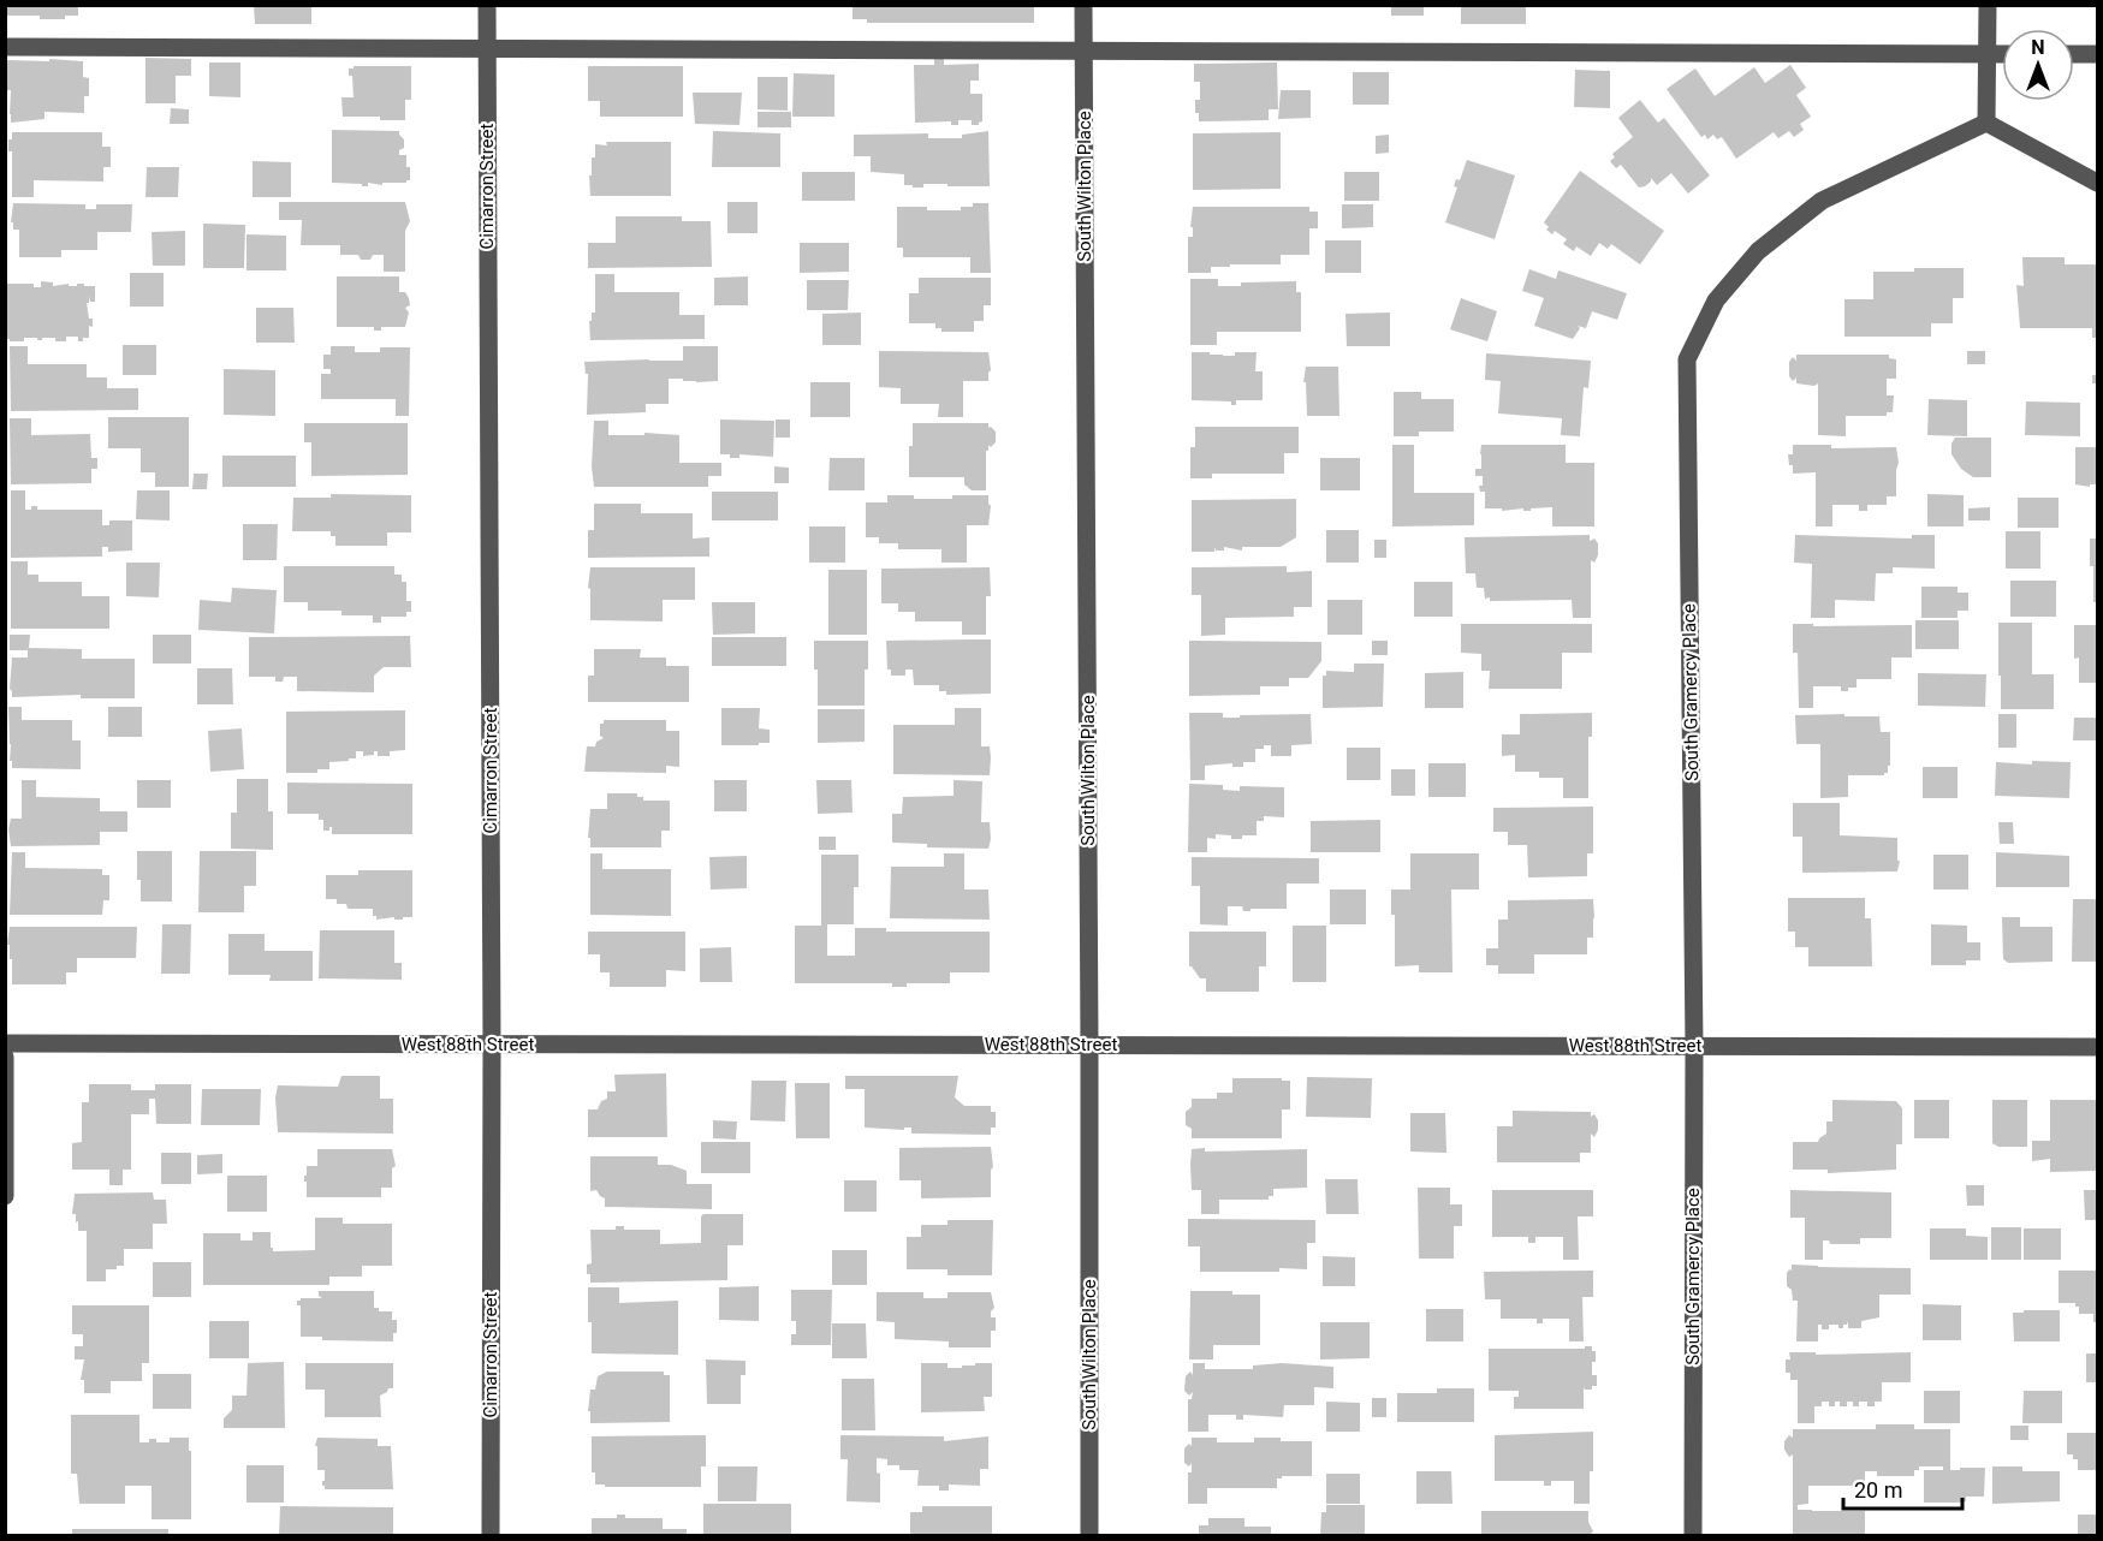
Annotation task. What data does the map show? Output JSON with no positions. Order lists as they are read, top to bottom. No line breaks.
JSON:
{"streets":{"street":["Cimarron Street","South Wilton Place","South Gramercy Place","West 88th Street"]},"crossings":[["Cimarron Street","West 88th Street"],["South Wilton Place","West 88th Street"],["South Gramercy Place","West 88th Street"]],"scale_bar":"20 m","north":"top"}
